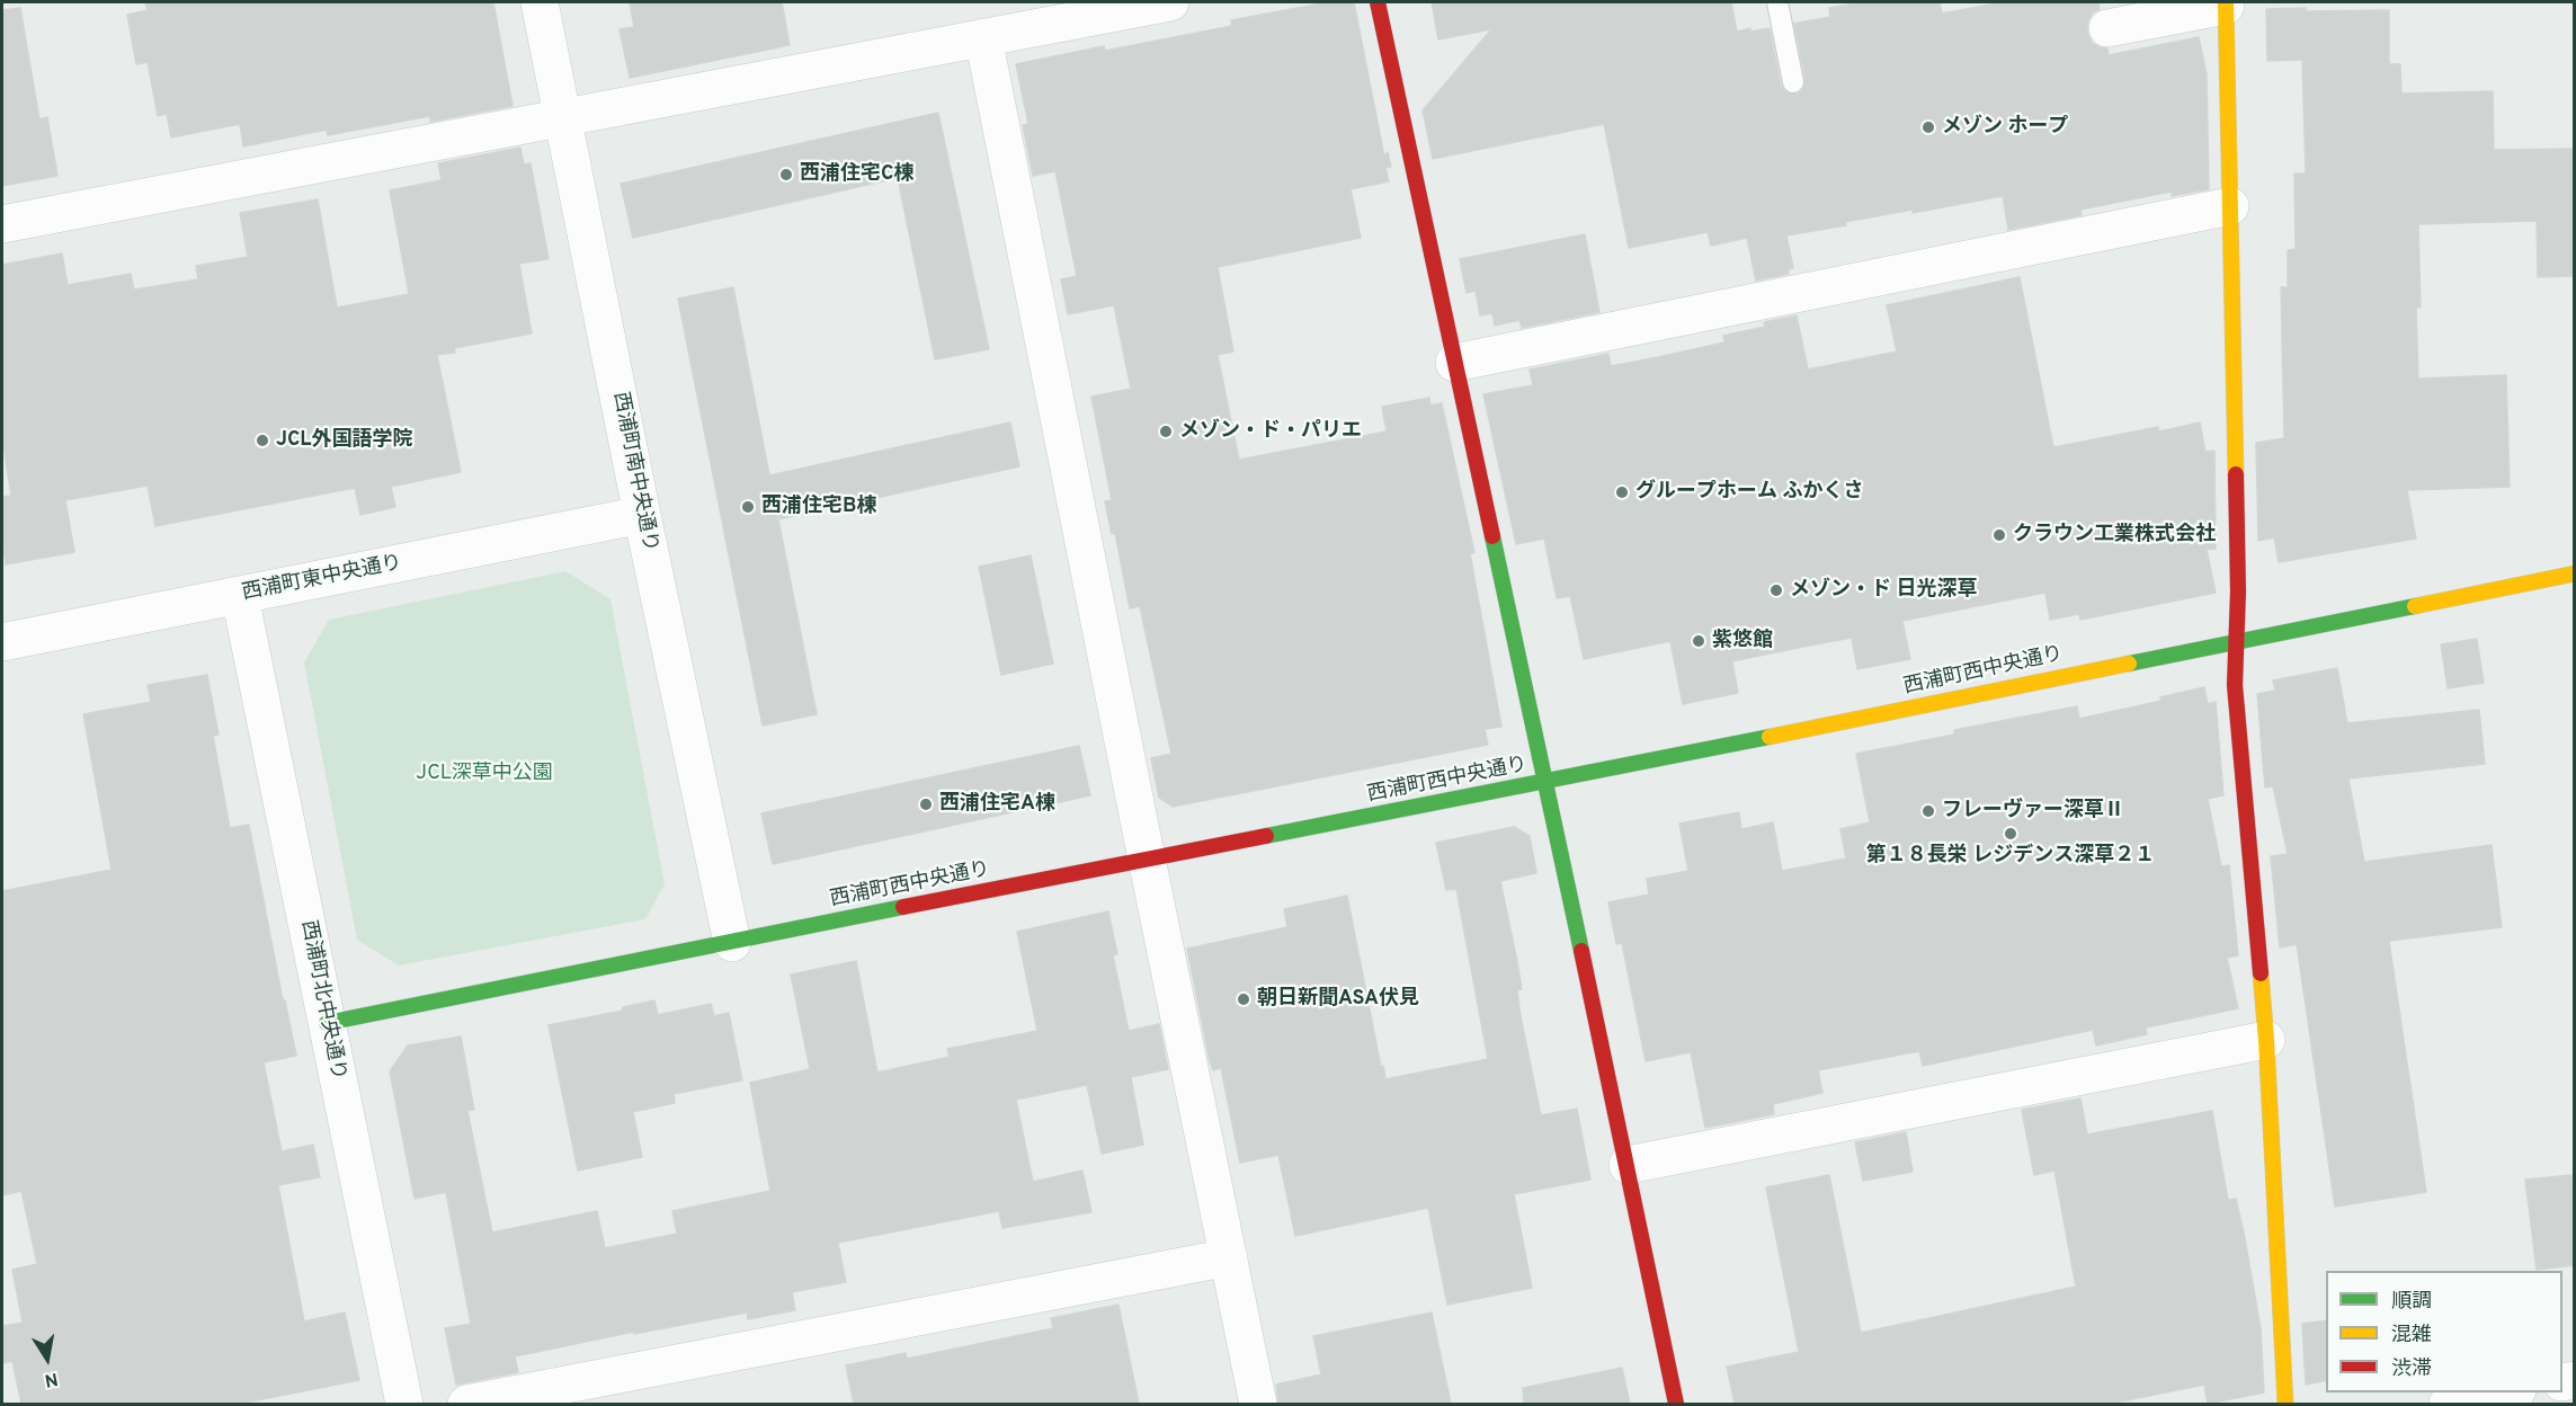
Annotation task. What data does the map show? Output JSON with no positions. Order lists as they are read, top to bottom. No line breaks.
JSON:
{"streets":{"street":["西浦町南中央通り","西浦町東中央通り","西浦町西中央通り","西浦町北中央通り"]},"crossings":[["西浦町南中央通り","西浦町東中央通り"],["西浦町南中央通り","西浦町西中央通り"],["西浦町東中央通り","西浦町北中央通り"],["西浦町西中央通り","西浦町北中央通り"]],"parks":["JCL深草中公園"],"places":["メゾン ホープ","西浦住宅C棟","メゾン・ド・パリエ","JCL外国語学院","グループホーム ふかくさ","西浦住宅B棟","クラウン工業株式会社","メゾン・ド 日光深草","紫悠館","西浦住宅A棟","フレーヴァー深草Ⅱ","第１８長栄 レジデンス深草２１","朝日新聞ASA伏見"],"legend":["順調","混雑","渋滞"],"north":"bottom"}
